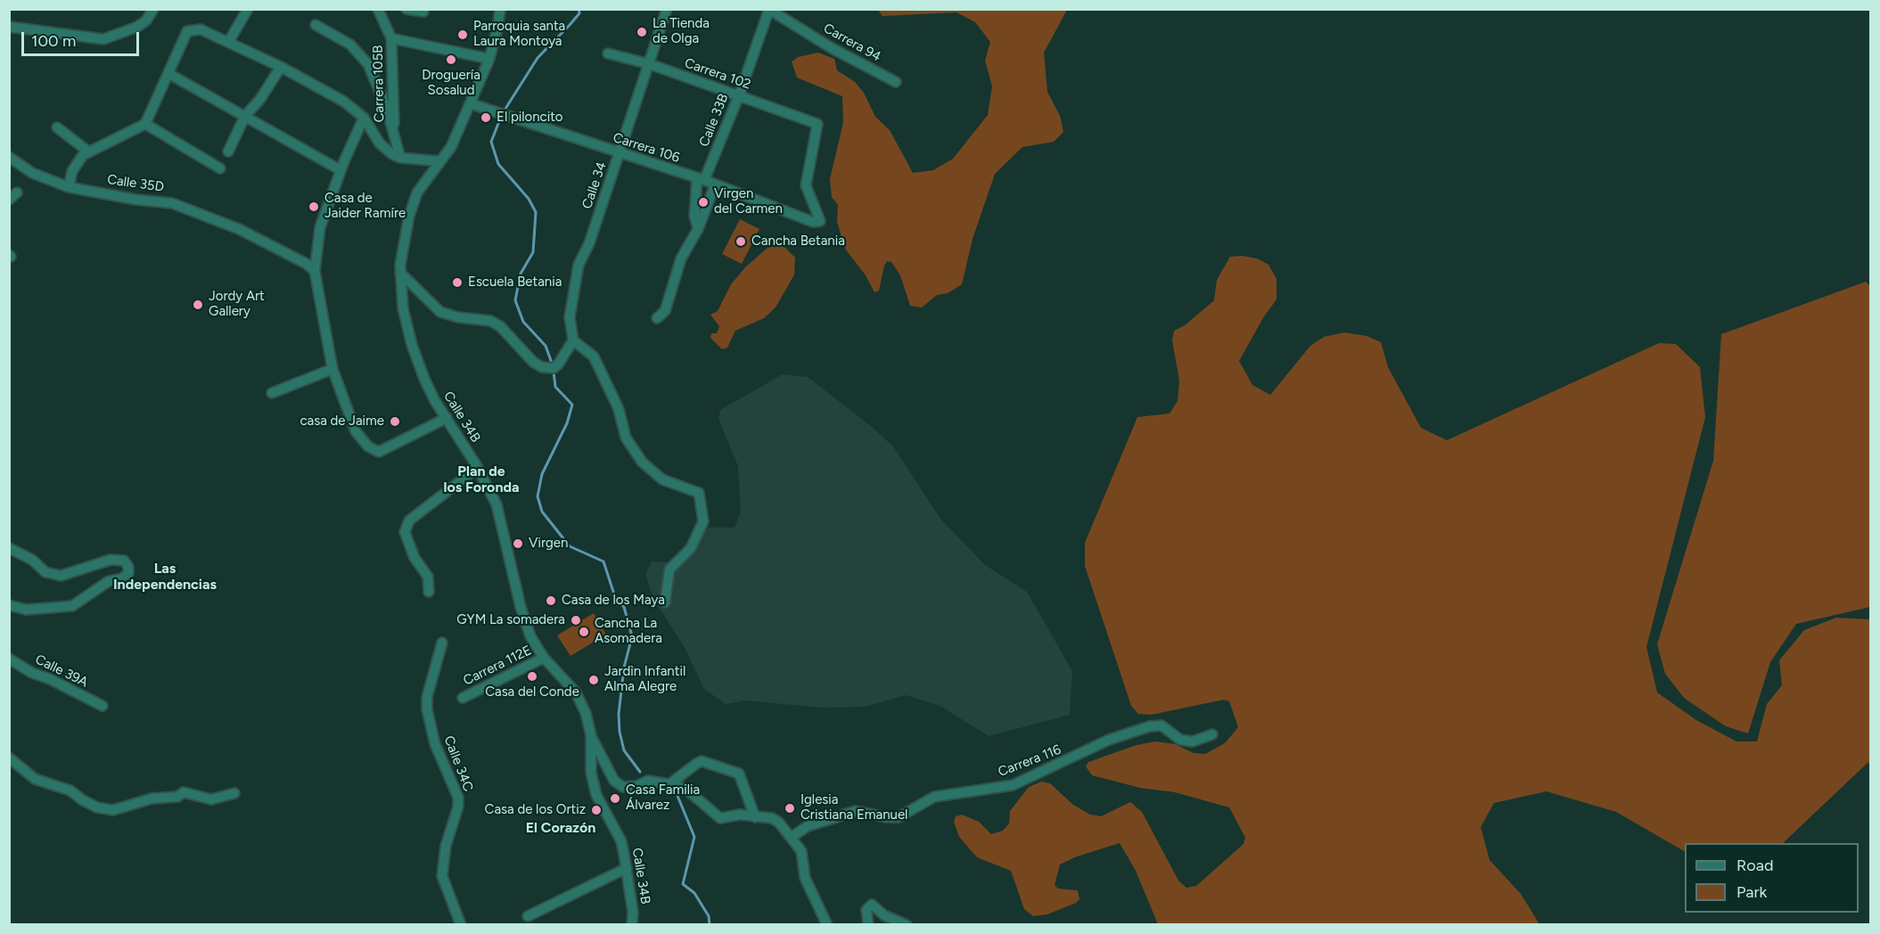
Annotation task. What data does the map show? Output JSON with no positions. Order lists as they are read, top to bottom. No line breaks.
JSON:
{"streets":{"street":["Carrera 94","Carrera 102","Carrera 105B","Calle 33B","Carrera 106","Calle 35D","Calle 34","Calle 34B","Carrera 112E","Calle 39A","Carrera 116","Calle 34C"]},"crossings":[["Carrera 94","Calle 33B"],["Carrera 102","Calle 33B"],["Carrera 102","Carrera 106"],["Carrera 102","Calle 34"],["Carrera 105B","Calle 34B"],["Calle 33B","Carrera 106"],["Carrera 106","Calle 34"],["Carrera 106","Calle 34B"],["Calle 34B","Carrera 112E"]],"districts":["Plan de los Foronda","Las Independencias","El Corazón"],"places":["La Tienda de Olga","Parroquia santa Laura Montoya","Droguería Sosalud","El piloncito","Virgen del Carmen","Casa de Jaider Ramíre","Cancha Betania","Escuela Betania","Jordy Art Gallery","casa de Jaime","Virgen","Casa de los Maya","GYM La somadera","Cancha La Asomadera","Casa del Conde","Jardìn Infantil Alma Alegre","Casa Familia Álvarez","Iglesia Cristiana Emanuel","Casa de los Ortiz"],"legend":["Road","Park"],"scale_bar":"100 m"}
